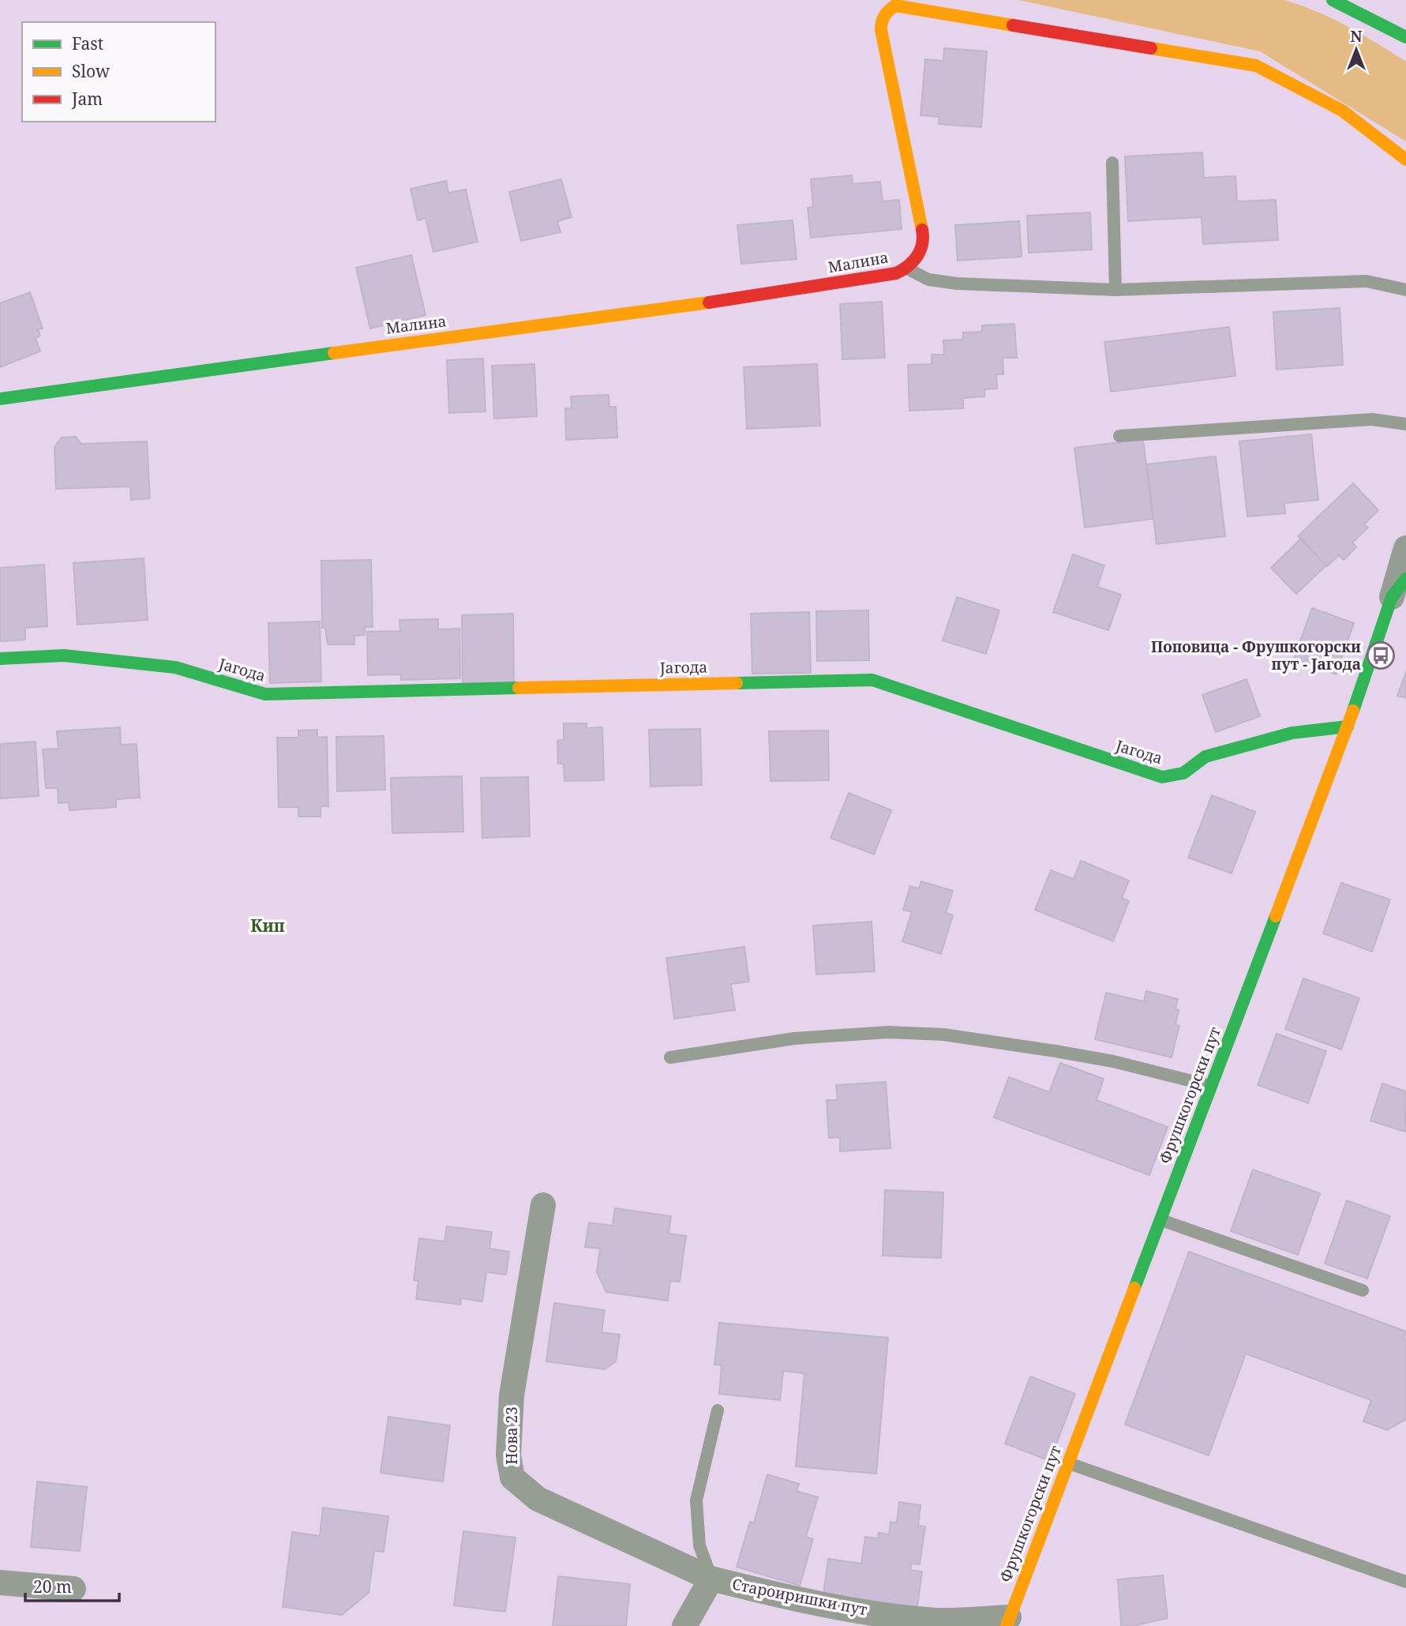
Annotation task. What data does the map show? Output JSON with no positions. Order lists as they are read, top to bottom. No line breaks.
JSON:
{"streets":{"street":["Малина","Јагода","Фрушкогорски пут","Нова 23","Староиришки пут"]},"crossings":[["Јагода","Фрушкогорски пут"],["Фрушкогорски пут","Староиришки пут"],["Нова 23","Староиришки пут"]],"districts":["Кип"],"places":{"bus stop":["Поповица - Фрушкогорски пут - Јагода"]},"legend":["Fast","Slow","Jam"],"scale_bar":"20 m","north":"top"}
